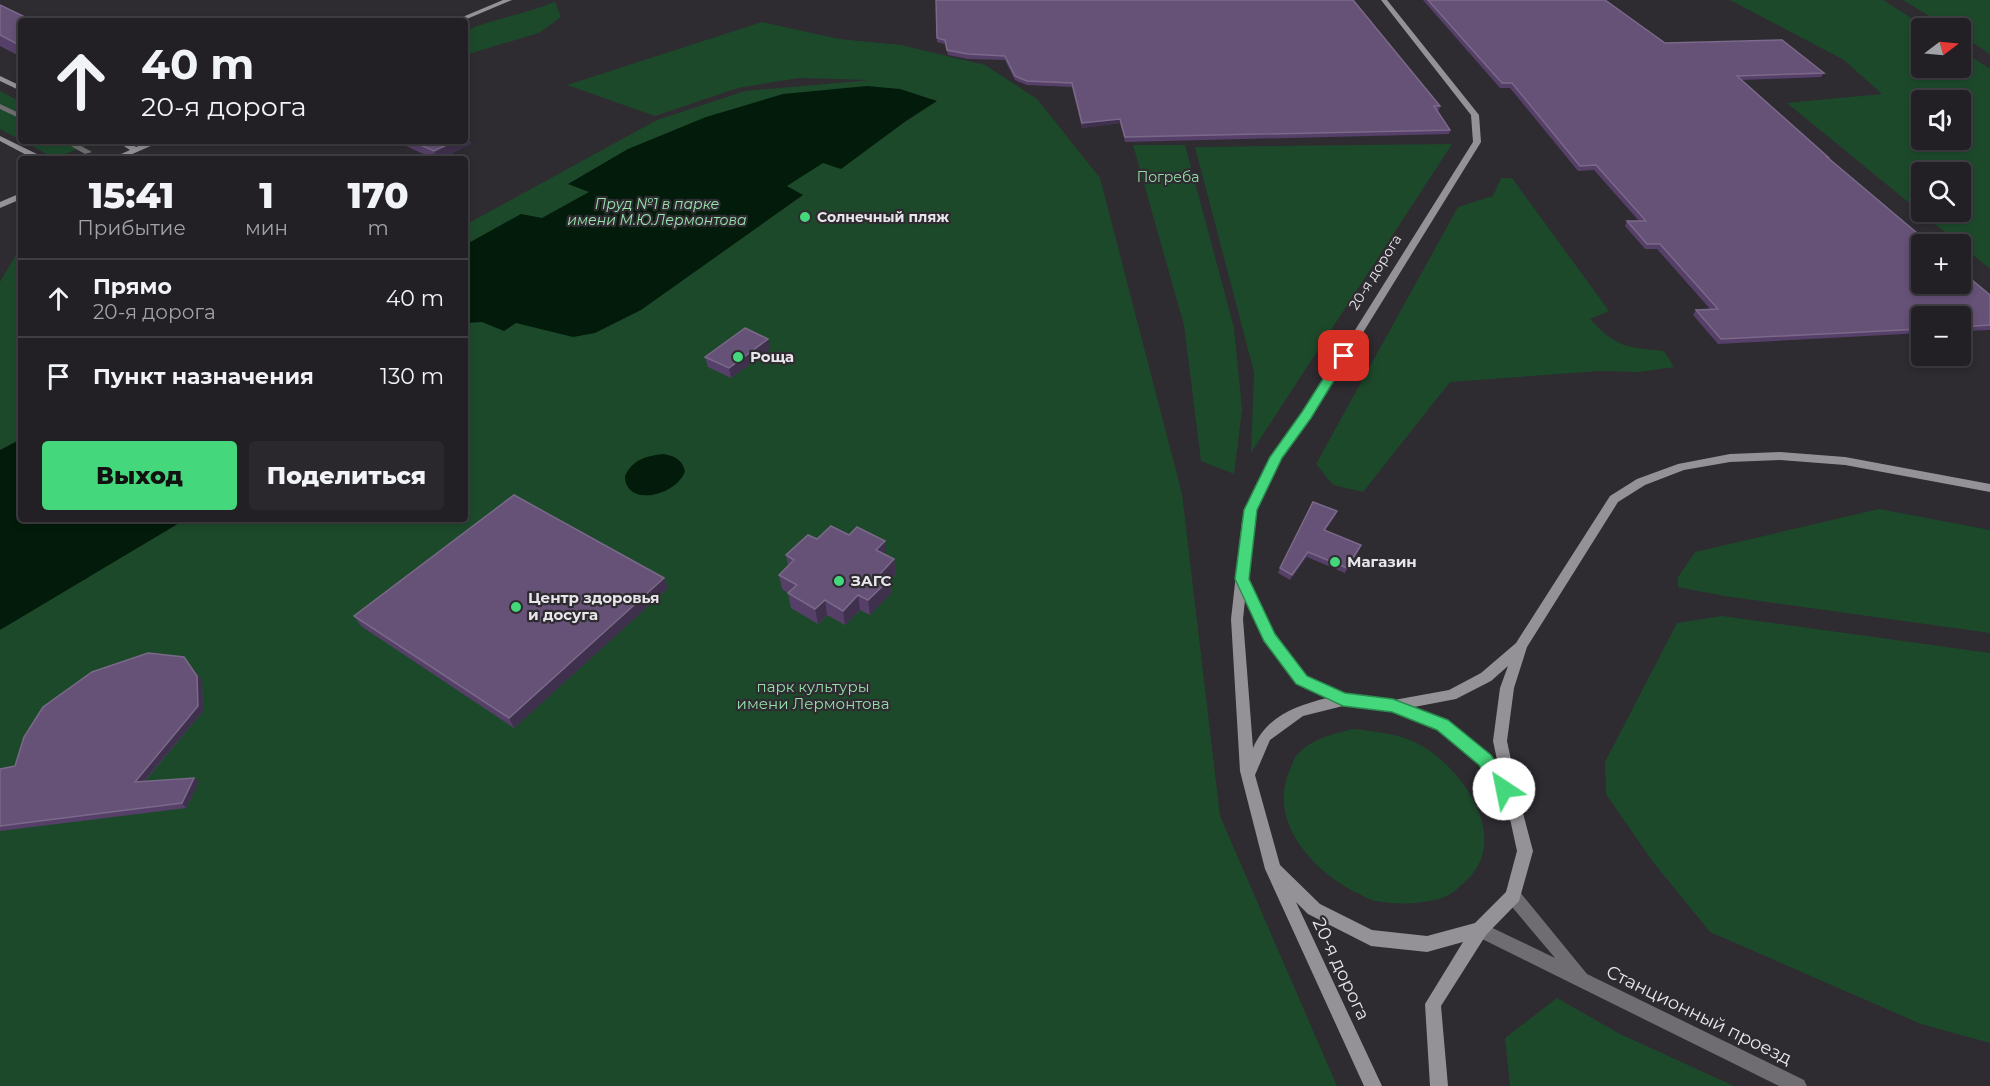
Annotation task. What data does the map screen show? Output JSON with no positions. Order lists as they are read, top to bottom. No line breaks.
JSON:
{"streets":{"main road":["20-я дорога"],"street":["Станционный проезд"]},"water":["Пруд №1 в парке имени М.Ю.Лермонтова"],"parks":["Погреба","парк культуры имени Лермонтова"],"places":["Солнечный пляж","Роща","Магазин","ЗАГС","Центр здоровья и досуга"],"north":"right","page":{"map_buttons":["+","−"],"turn":["40 m","20-я дорога"],"eta":["15:41","Прибытие","1","мин","170","m"],"list":[{"name":"Прямо","note":"20-я дорога","value":"40 m"},{"name":"Пункт назначения","value":"130 m"}],"buttons":["Выход","Поделиться"]}}
